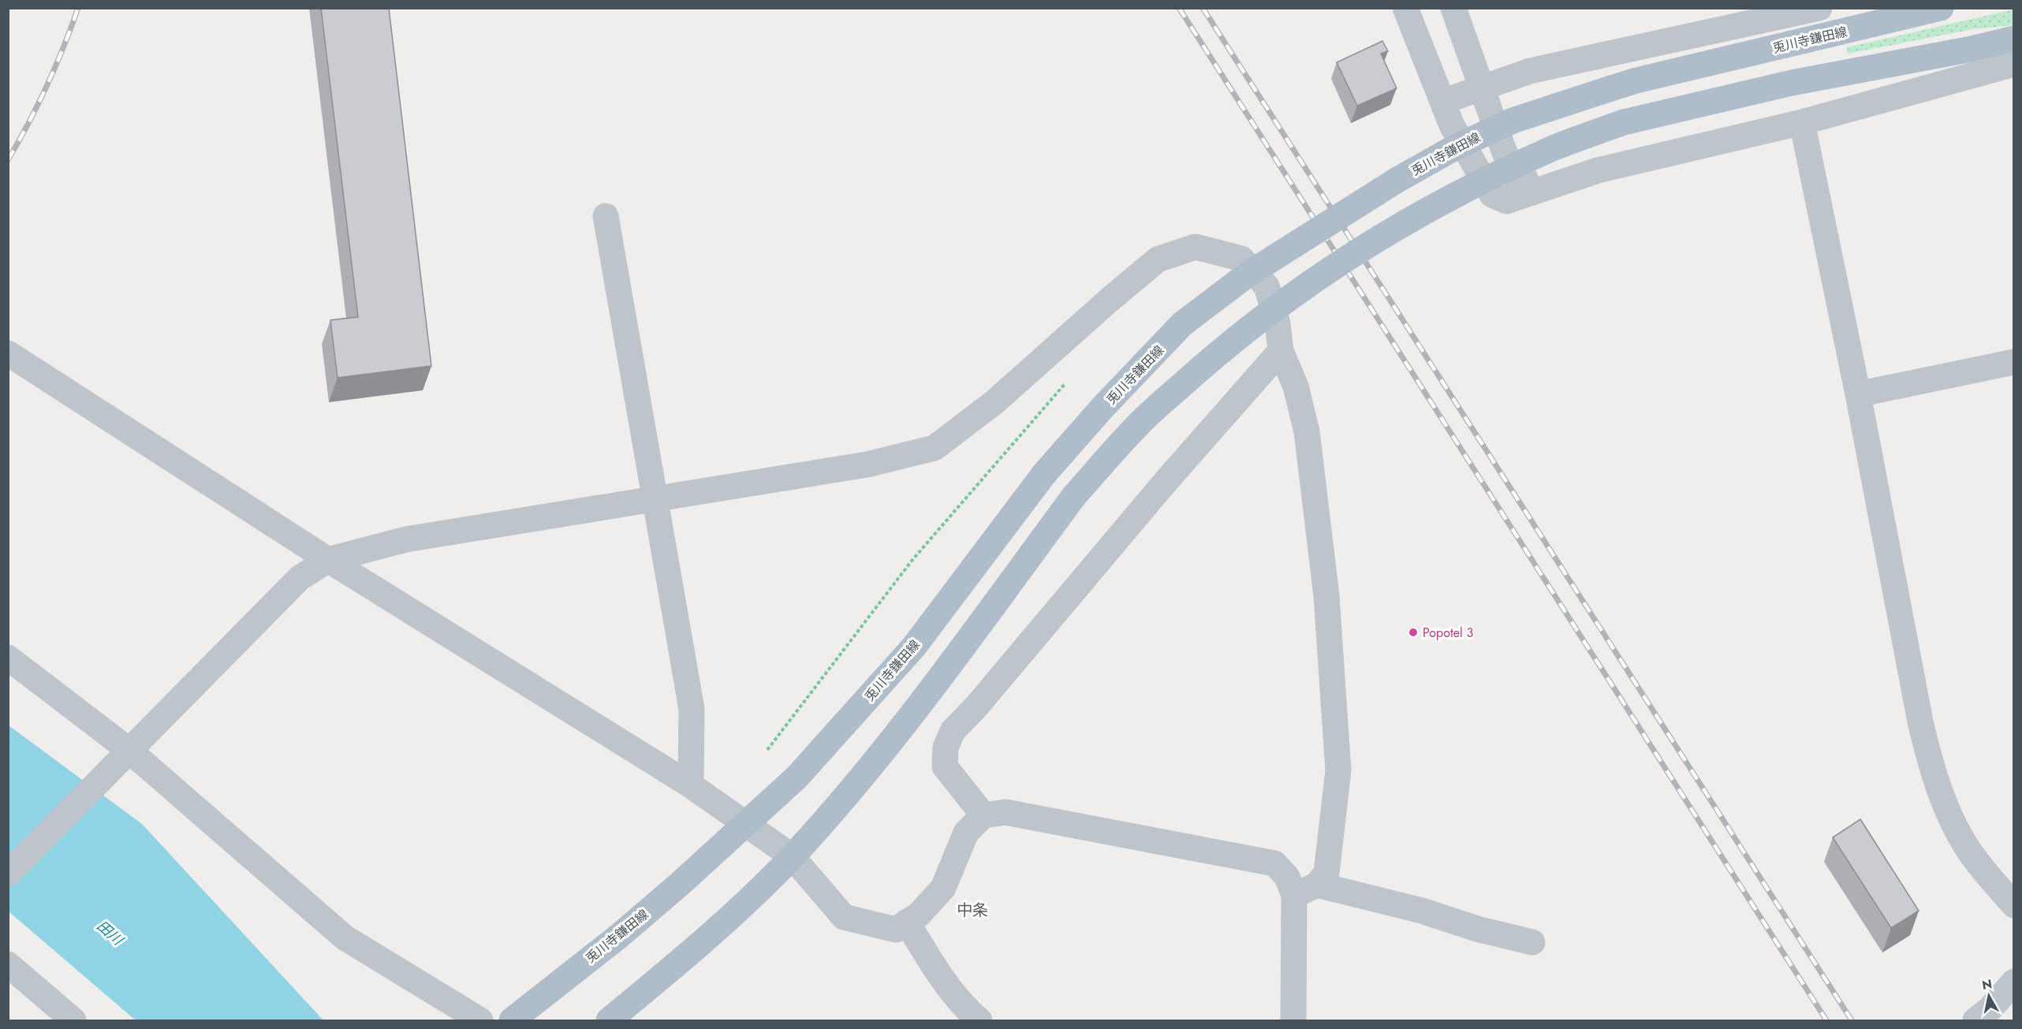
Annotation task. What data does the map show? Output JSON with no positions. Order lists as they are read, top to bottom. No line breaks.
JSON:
{"streets":{"main road":["兎川寺鎌田線"]},"districts":["中条"],"water":["田川"],"places":["Popotel 3"],"north":"top"}
